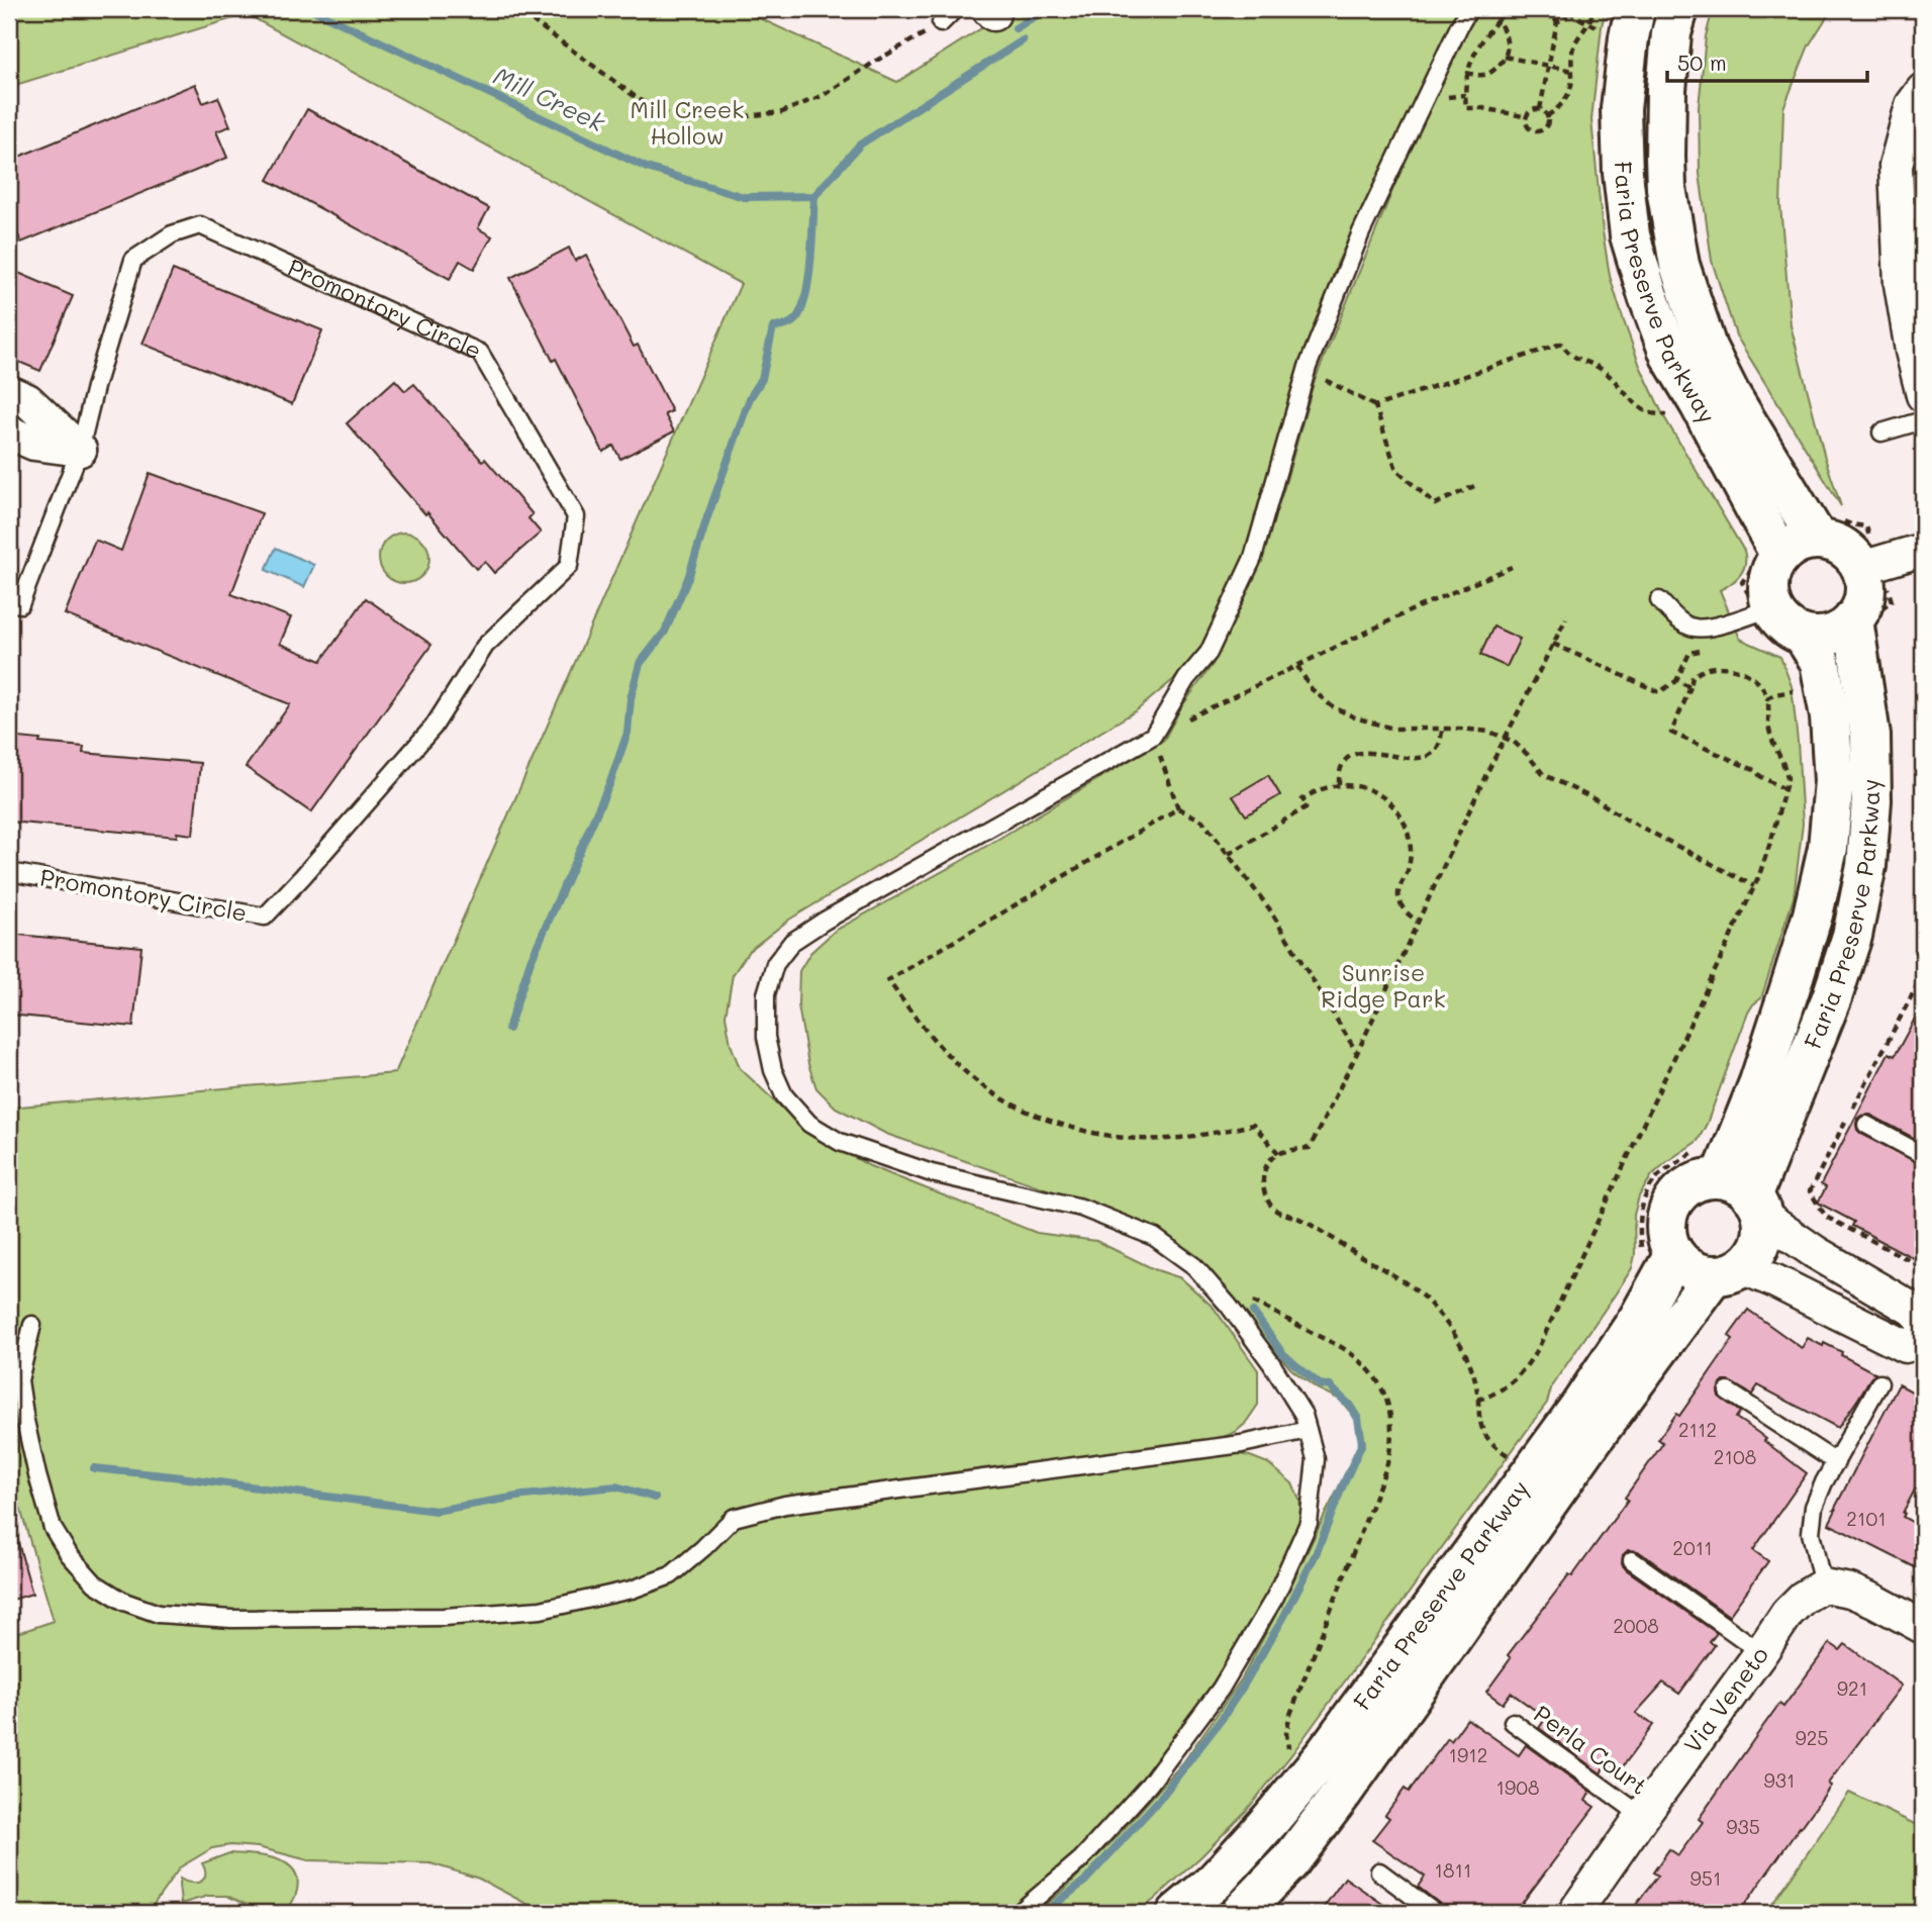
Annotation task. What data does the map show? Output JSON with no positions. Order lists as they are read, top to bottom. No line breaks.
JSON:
{"streets":{"street":["Faria Preserve Parkway","Via Veneto"],"lane":["Promontory Circle","Perla Court"]},"crossings":[["Via Veneto","Perla Court"]],"water":["Mill Creek"],"parks":["Mill Creek Hollow","Sunrise Ridge Park"],"house_numbers":["2112","2108","2101","2011","2008","921","925","1912","931","1908","935","1811","951"],"scale_bar":"50 m"}
